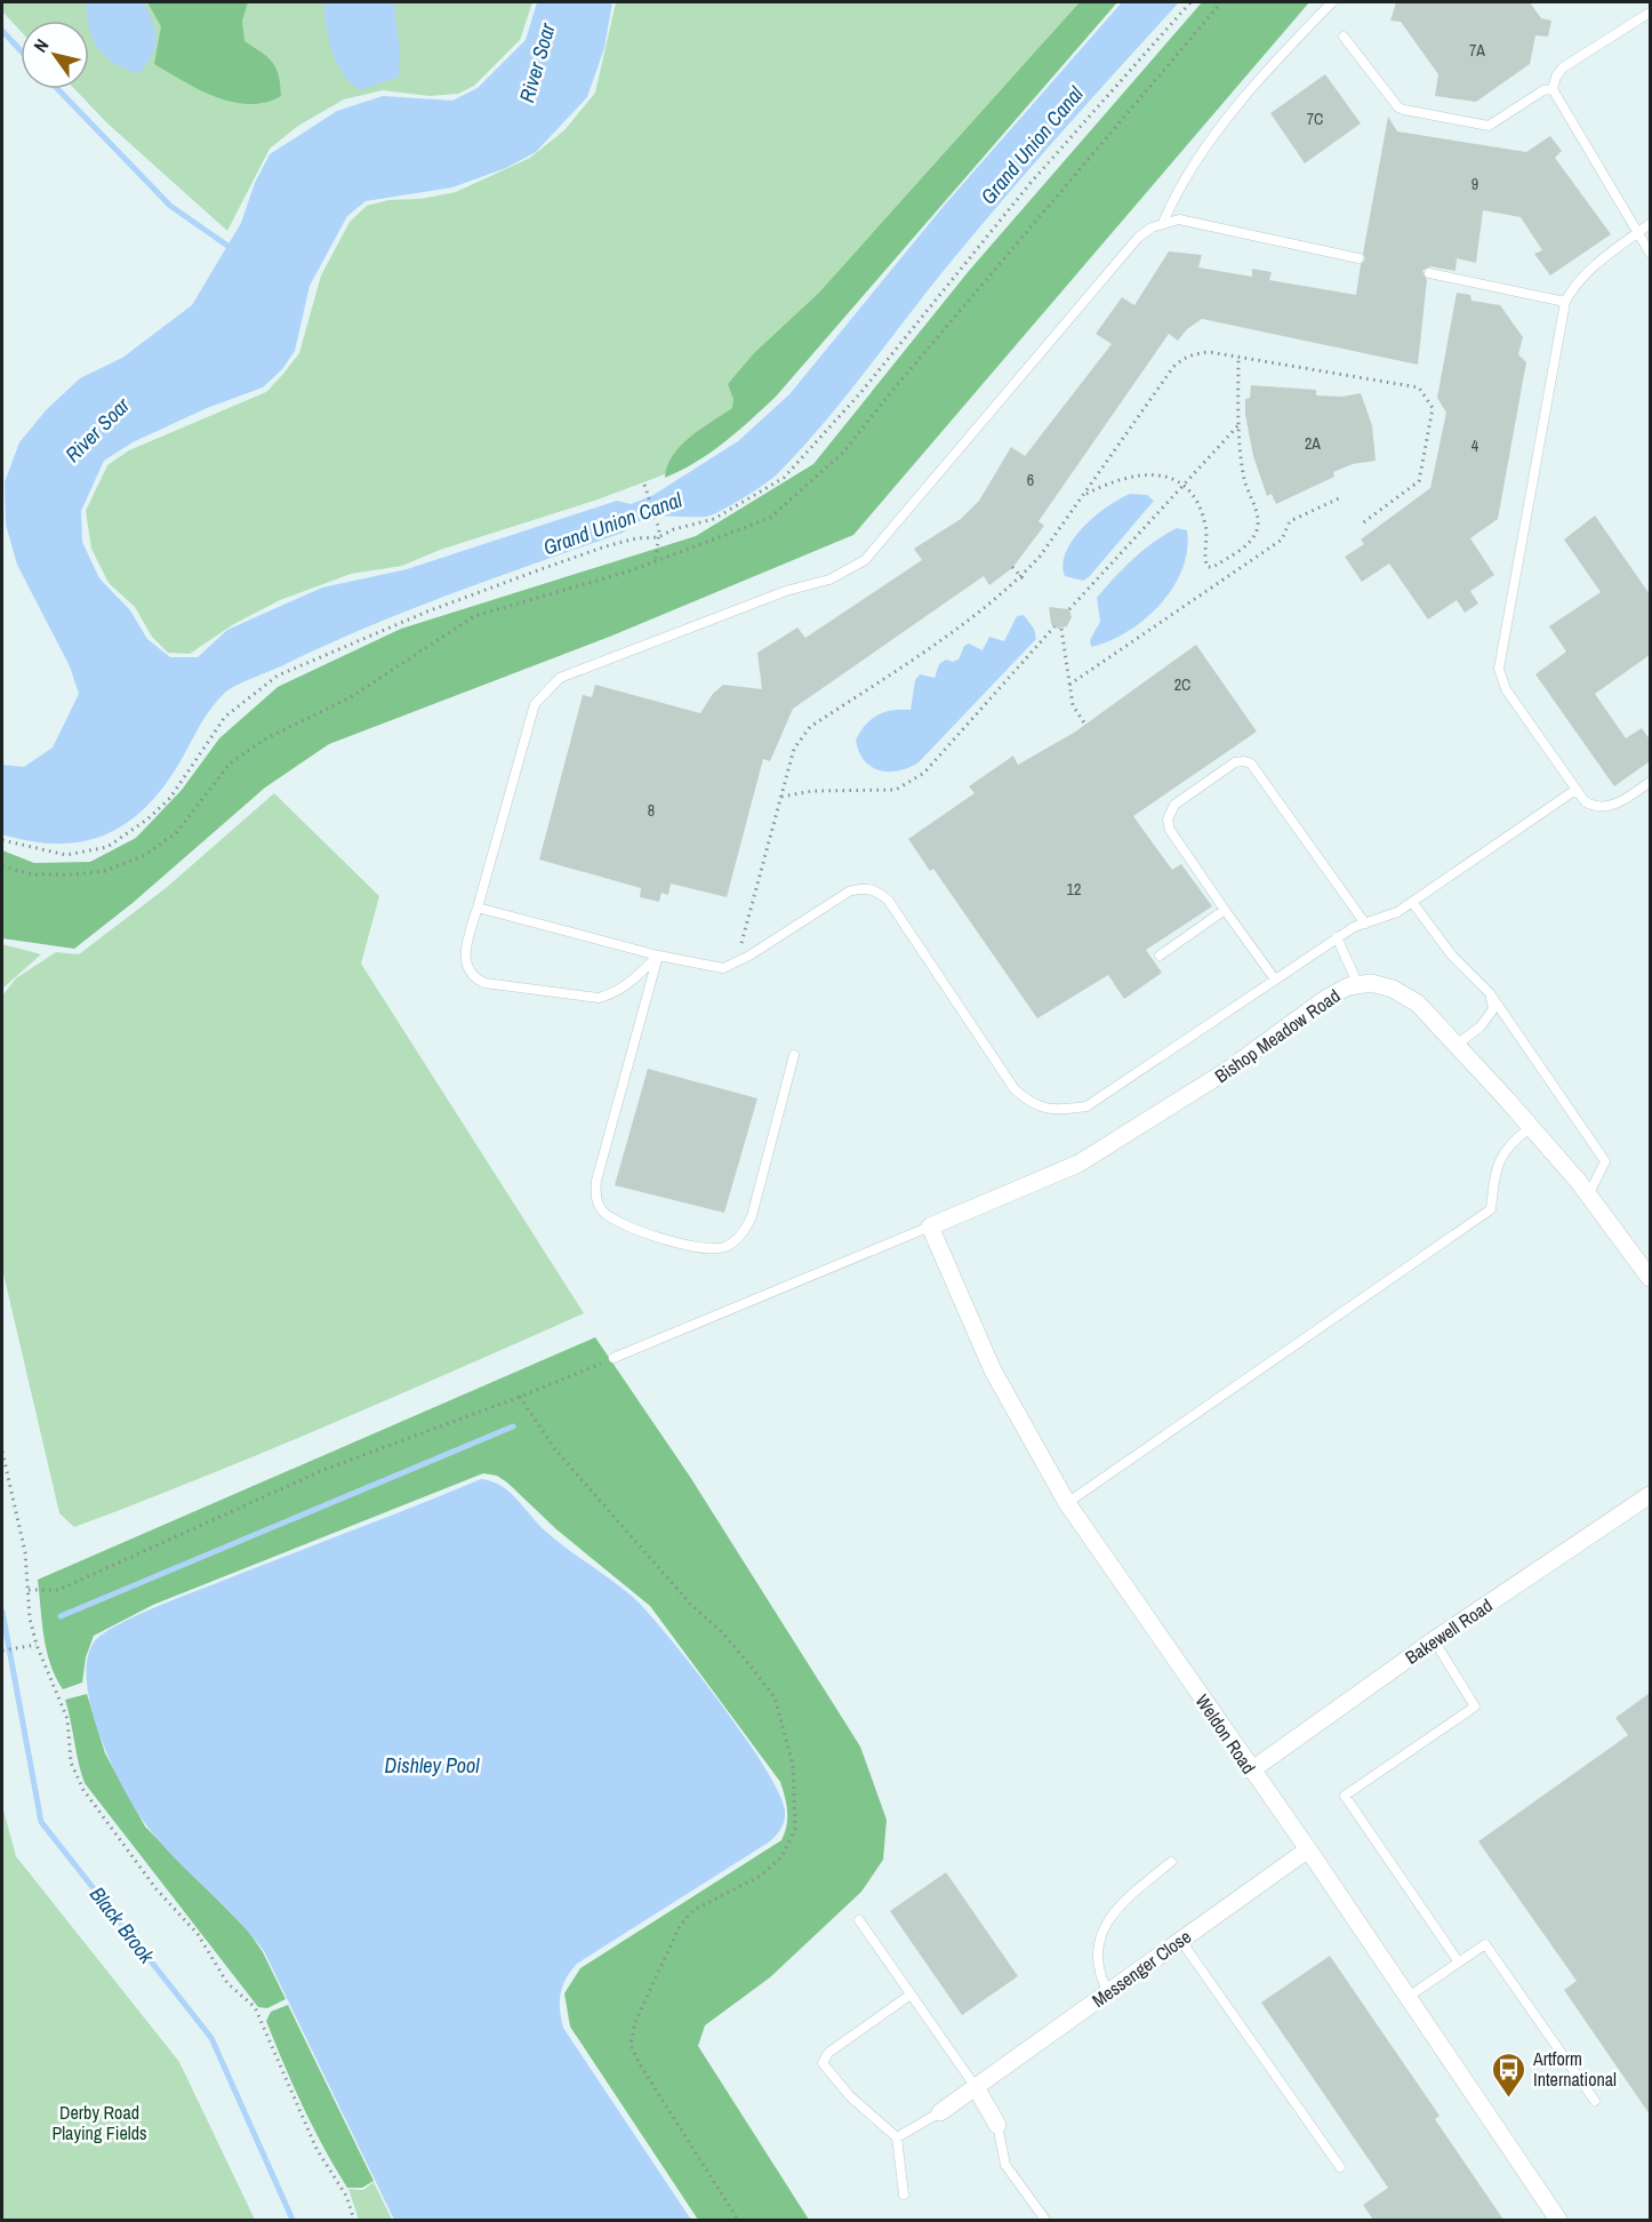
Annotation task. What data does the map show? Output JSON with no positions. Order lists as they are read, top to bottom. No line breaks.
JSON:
{"streets":{"street":["Bishop Meadow Road","Bakewell Road","Weldon Road","Messenger Close"]},"crossings":[["Bishop Meadow Road","Weldon Road"],["Bakewell Road","Weldon Road"],["Weldon Road","Messenger Close"]],"water":["River Soar","Grand Union Canal","Dishley Pool","Black Brook"],"parks":["Derby Road Playing Fields"],"places":{"bus stop":["Artform International"]},"house_numbers":["7A","7C","9","2A","4","6","2C","8","12"],"north":"top left"}
